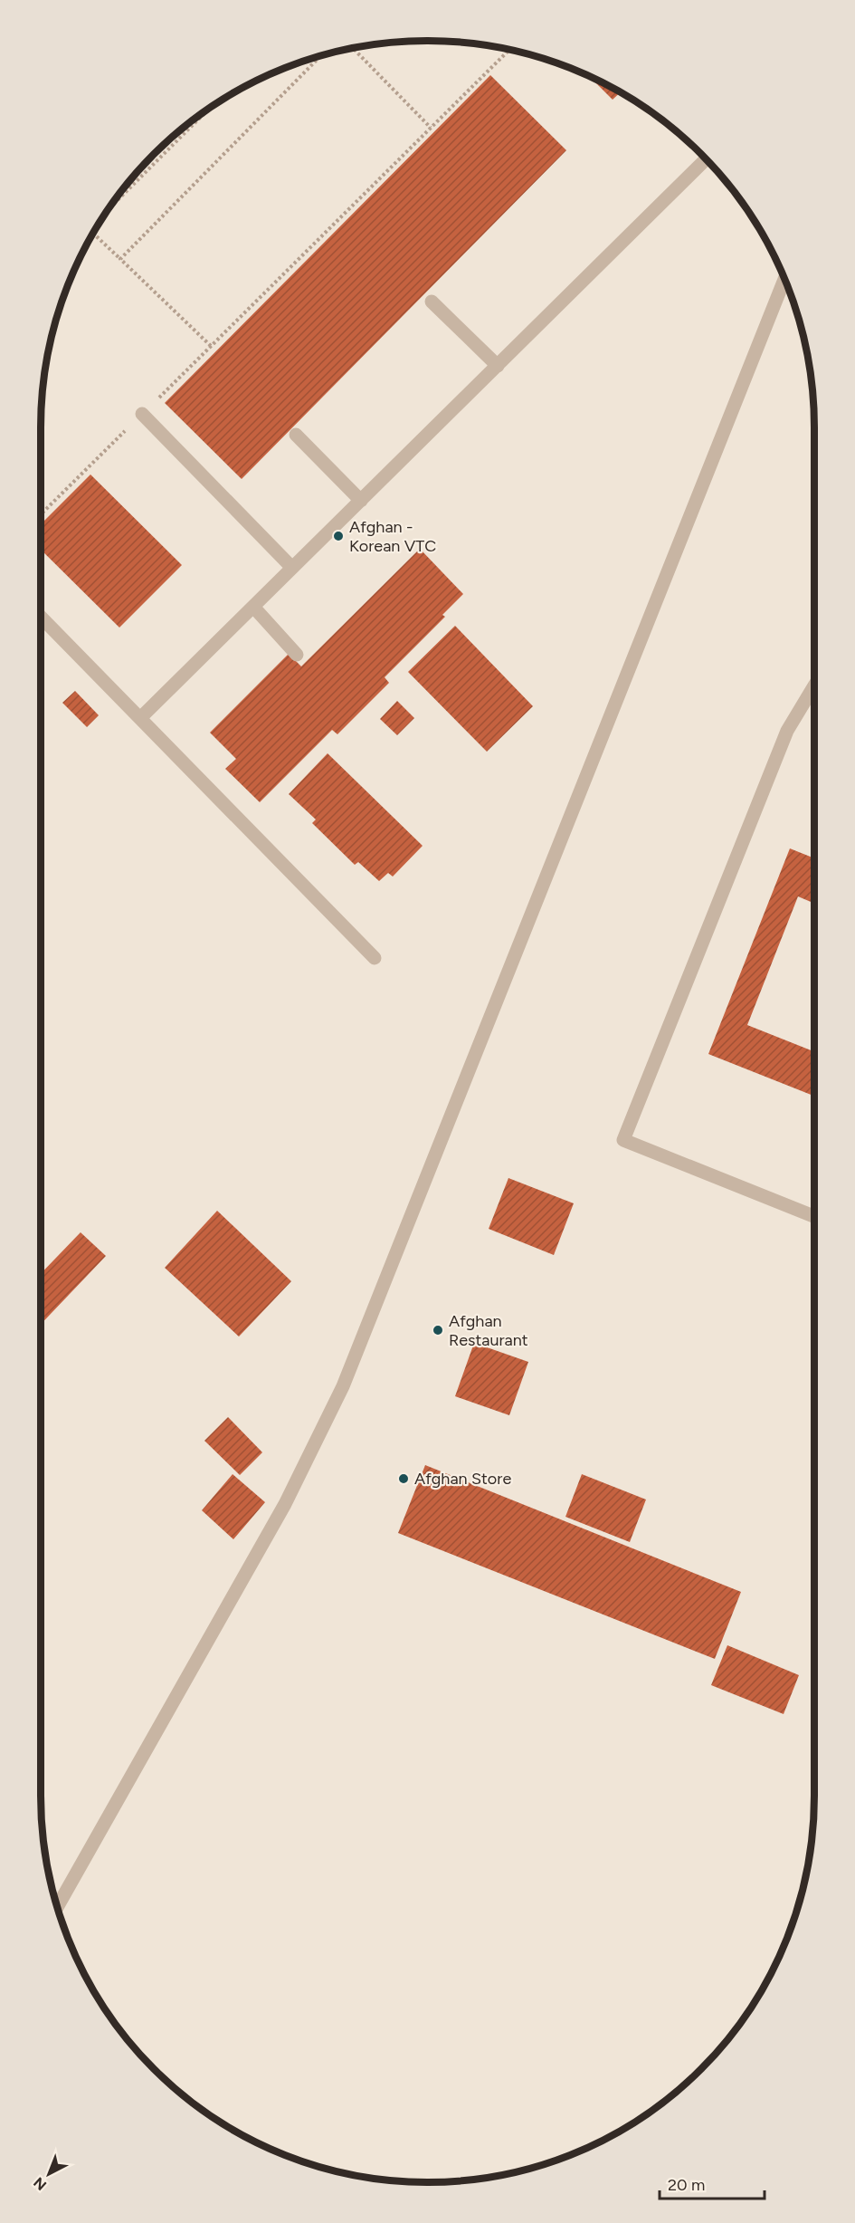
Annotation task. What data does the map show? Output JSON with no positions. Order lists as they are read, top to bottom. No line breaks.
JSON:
{"places":["Afghan - Korean VTC","Afghan Restaurant","Afghan Store"],"scale_bar":"20 m","north":"bottom left"}
